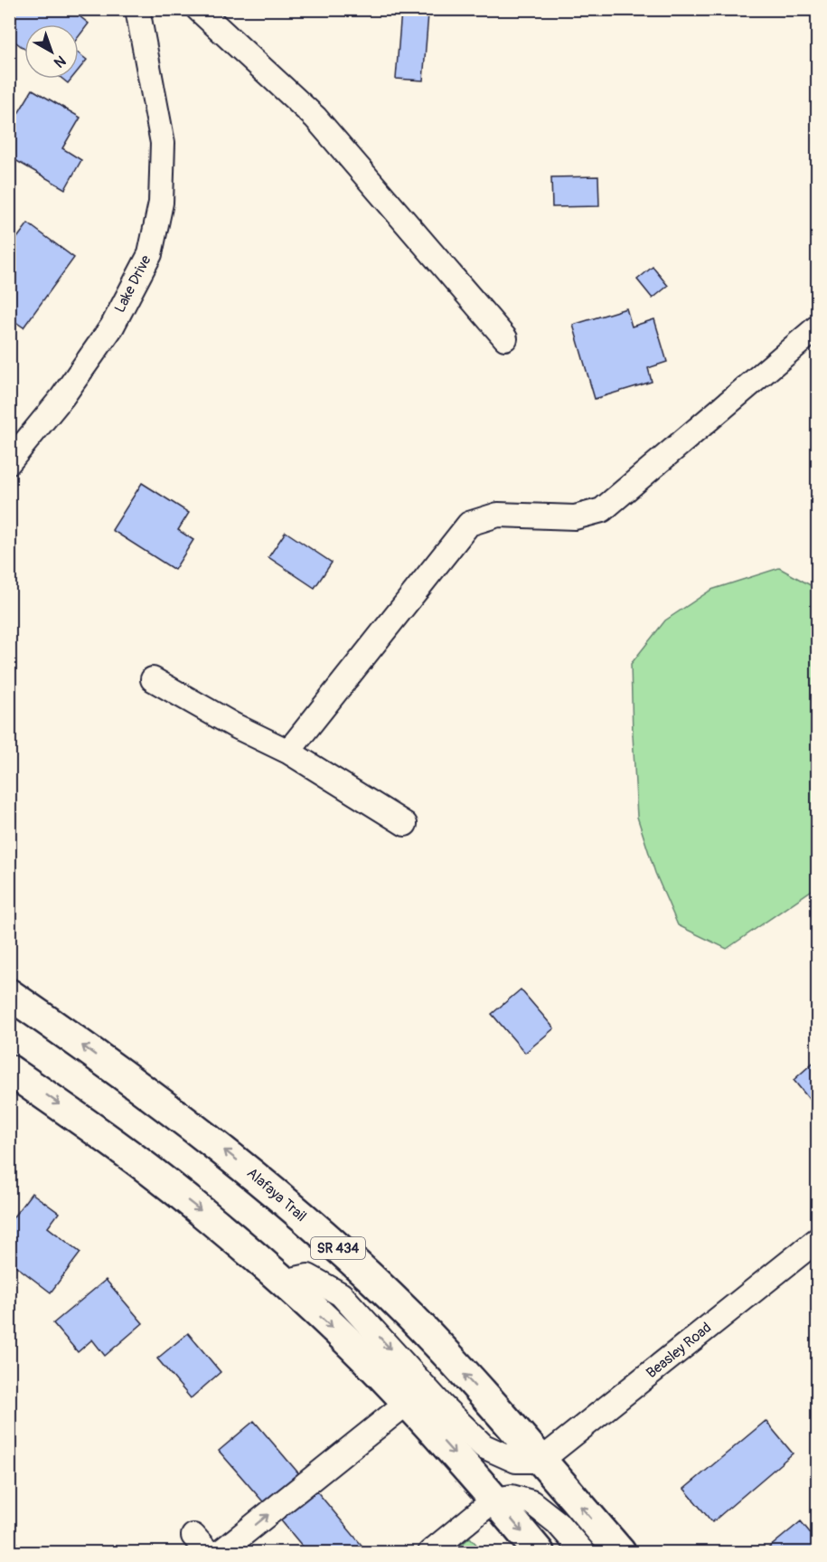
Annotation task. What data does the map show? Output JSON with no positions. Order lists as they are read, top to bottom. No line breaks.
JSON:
{"streets":{"main road":["Alafaya Trail","SR 434"],"street":["Lake Drive","Beasley Road"]},"crossings":[["Alafaya Trail","Beasley Road"]],"north":"bottom right"}
